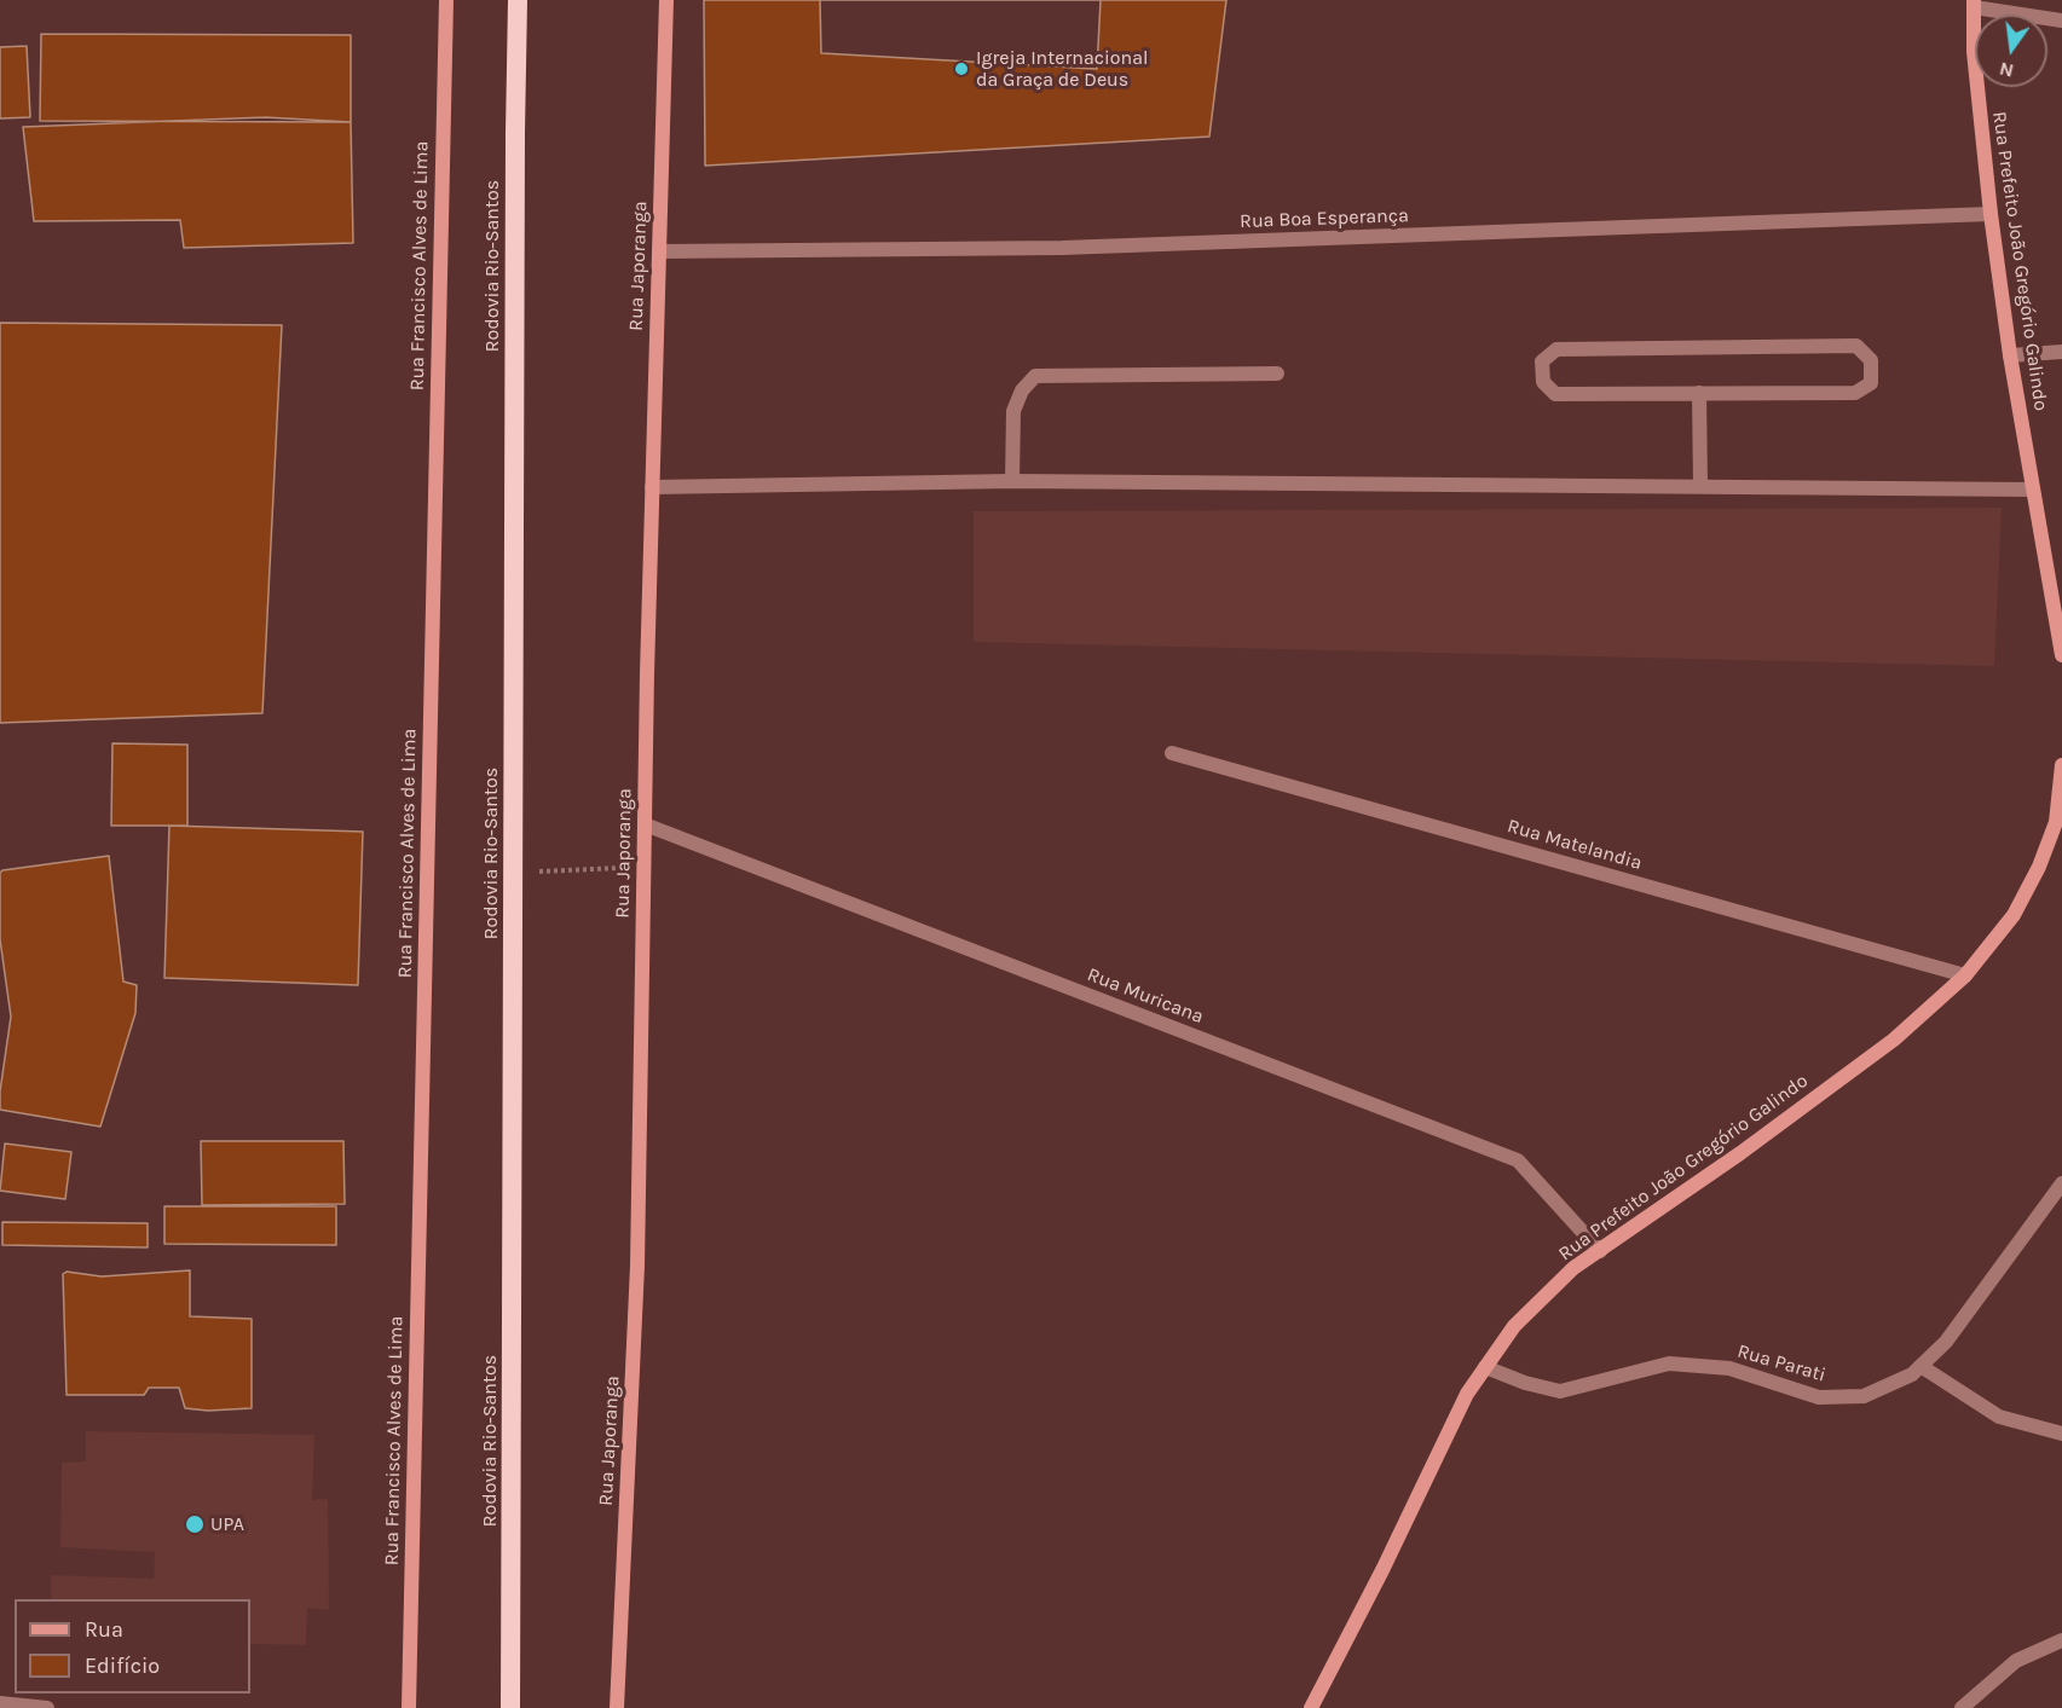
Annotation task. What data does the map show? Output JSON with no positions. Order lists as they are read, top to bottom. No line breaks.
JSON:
{"streets":{"highway":["Rodovia Rio-Santos"],"main road":["Rua Prefeito João Gregório Galindo","Rua Francisco Alves de Lima","Rua Japoranga"],"street":["Rua Boa Esperança","Rua Matelandia","Rua Muricana","Rua Parati"]},"crossings":[["Rua Boa Esperança","Rua Prefeito João Gregório Galindo"],["Rua Boa Esperança","Rua Japoranga"],["Rua Prefeito João Gregório Galindo","Rua Matelandia"],["Rua Prefeito João Gregório Galindo","Rua Muricana"],["Rua Prefeito João Gregório Galindo","Rua Parati"],["Rua Japoranga","Rua Muricana"]],"places":["Igreja Internacional da Graça de Deus","UPA"],"legend":["Rua","Edifício"],"north":"bottom"}
